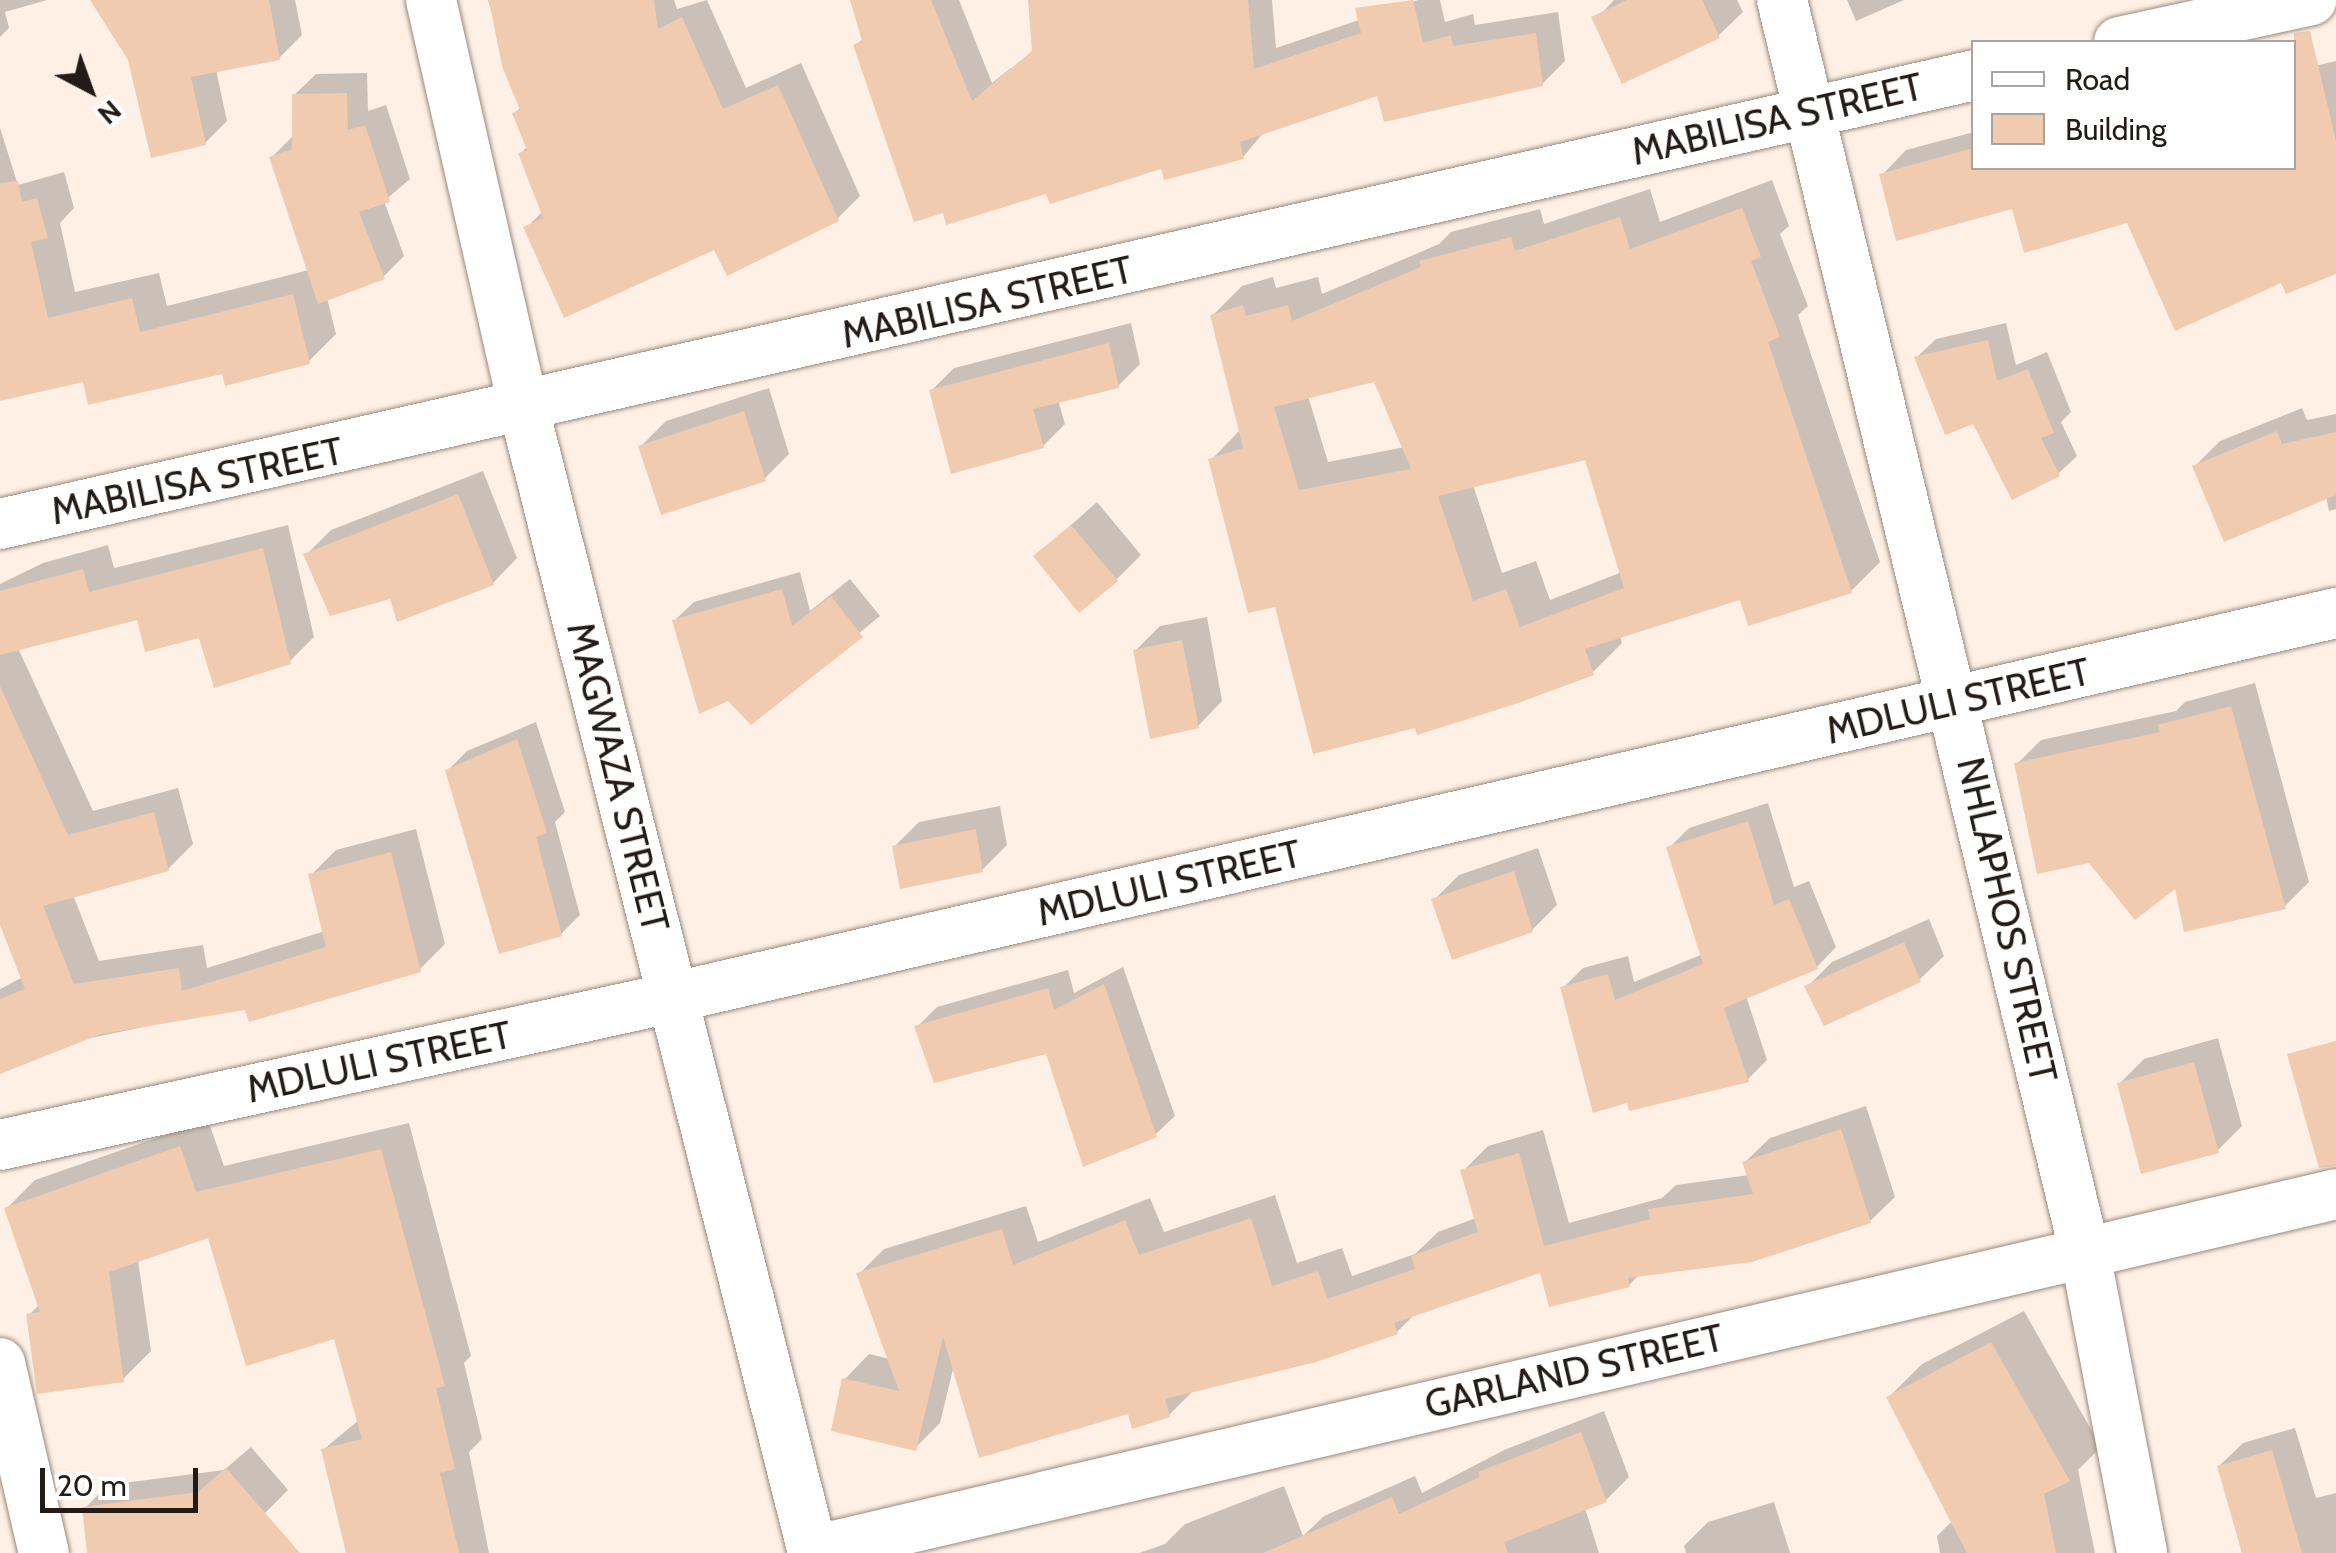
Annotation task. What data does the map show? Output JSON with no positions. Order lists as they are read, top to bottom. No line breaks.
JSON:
{"streets":{"street":["MABILISA STREET","MDLULI STREET","MAGWAZA STREET","NHLAPHOS STREET","GARLAND STREET"]},"crossings":[["MABILISA STREET","MAGWAZA STREET"],["MABILISA STREET","NHLAPHOS STREET"],["MDLULI STREET","MAGWAZA STREET"],["MDLULI STREET","NHLAPHOS STREET"],["MAGWAZA STREET","GARLAND STREET"],["NHLAPHOS STREET","GARLAND STREET"]],"legend":["Road","Building"],"scale_bar":"20 m","north":"bottom right"}
